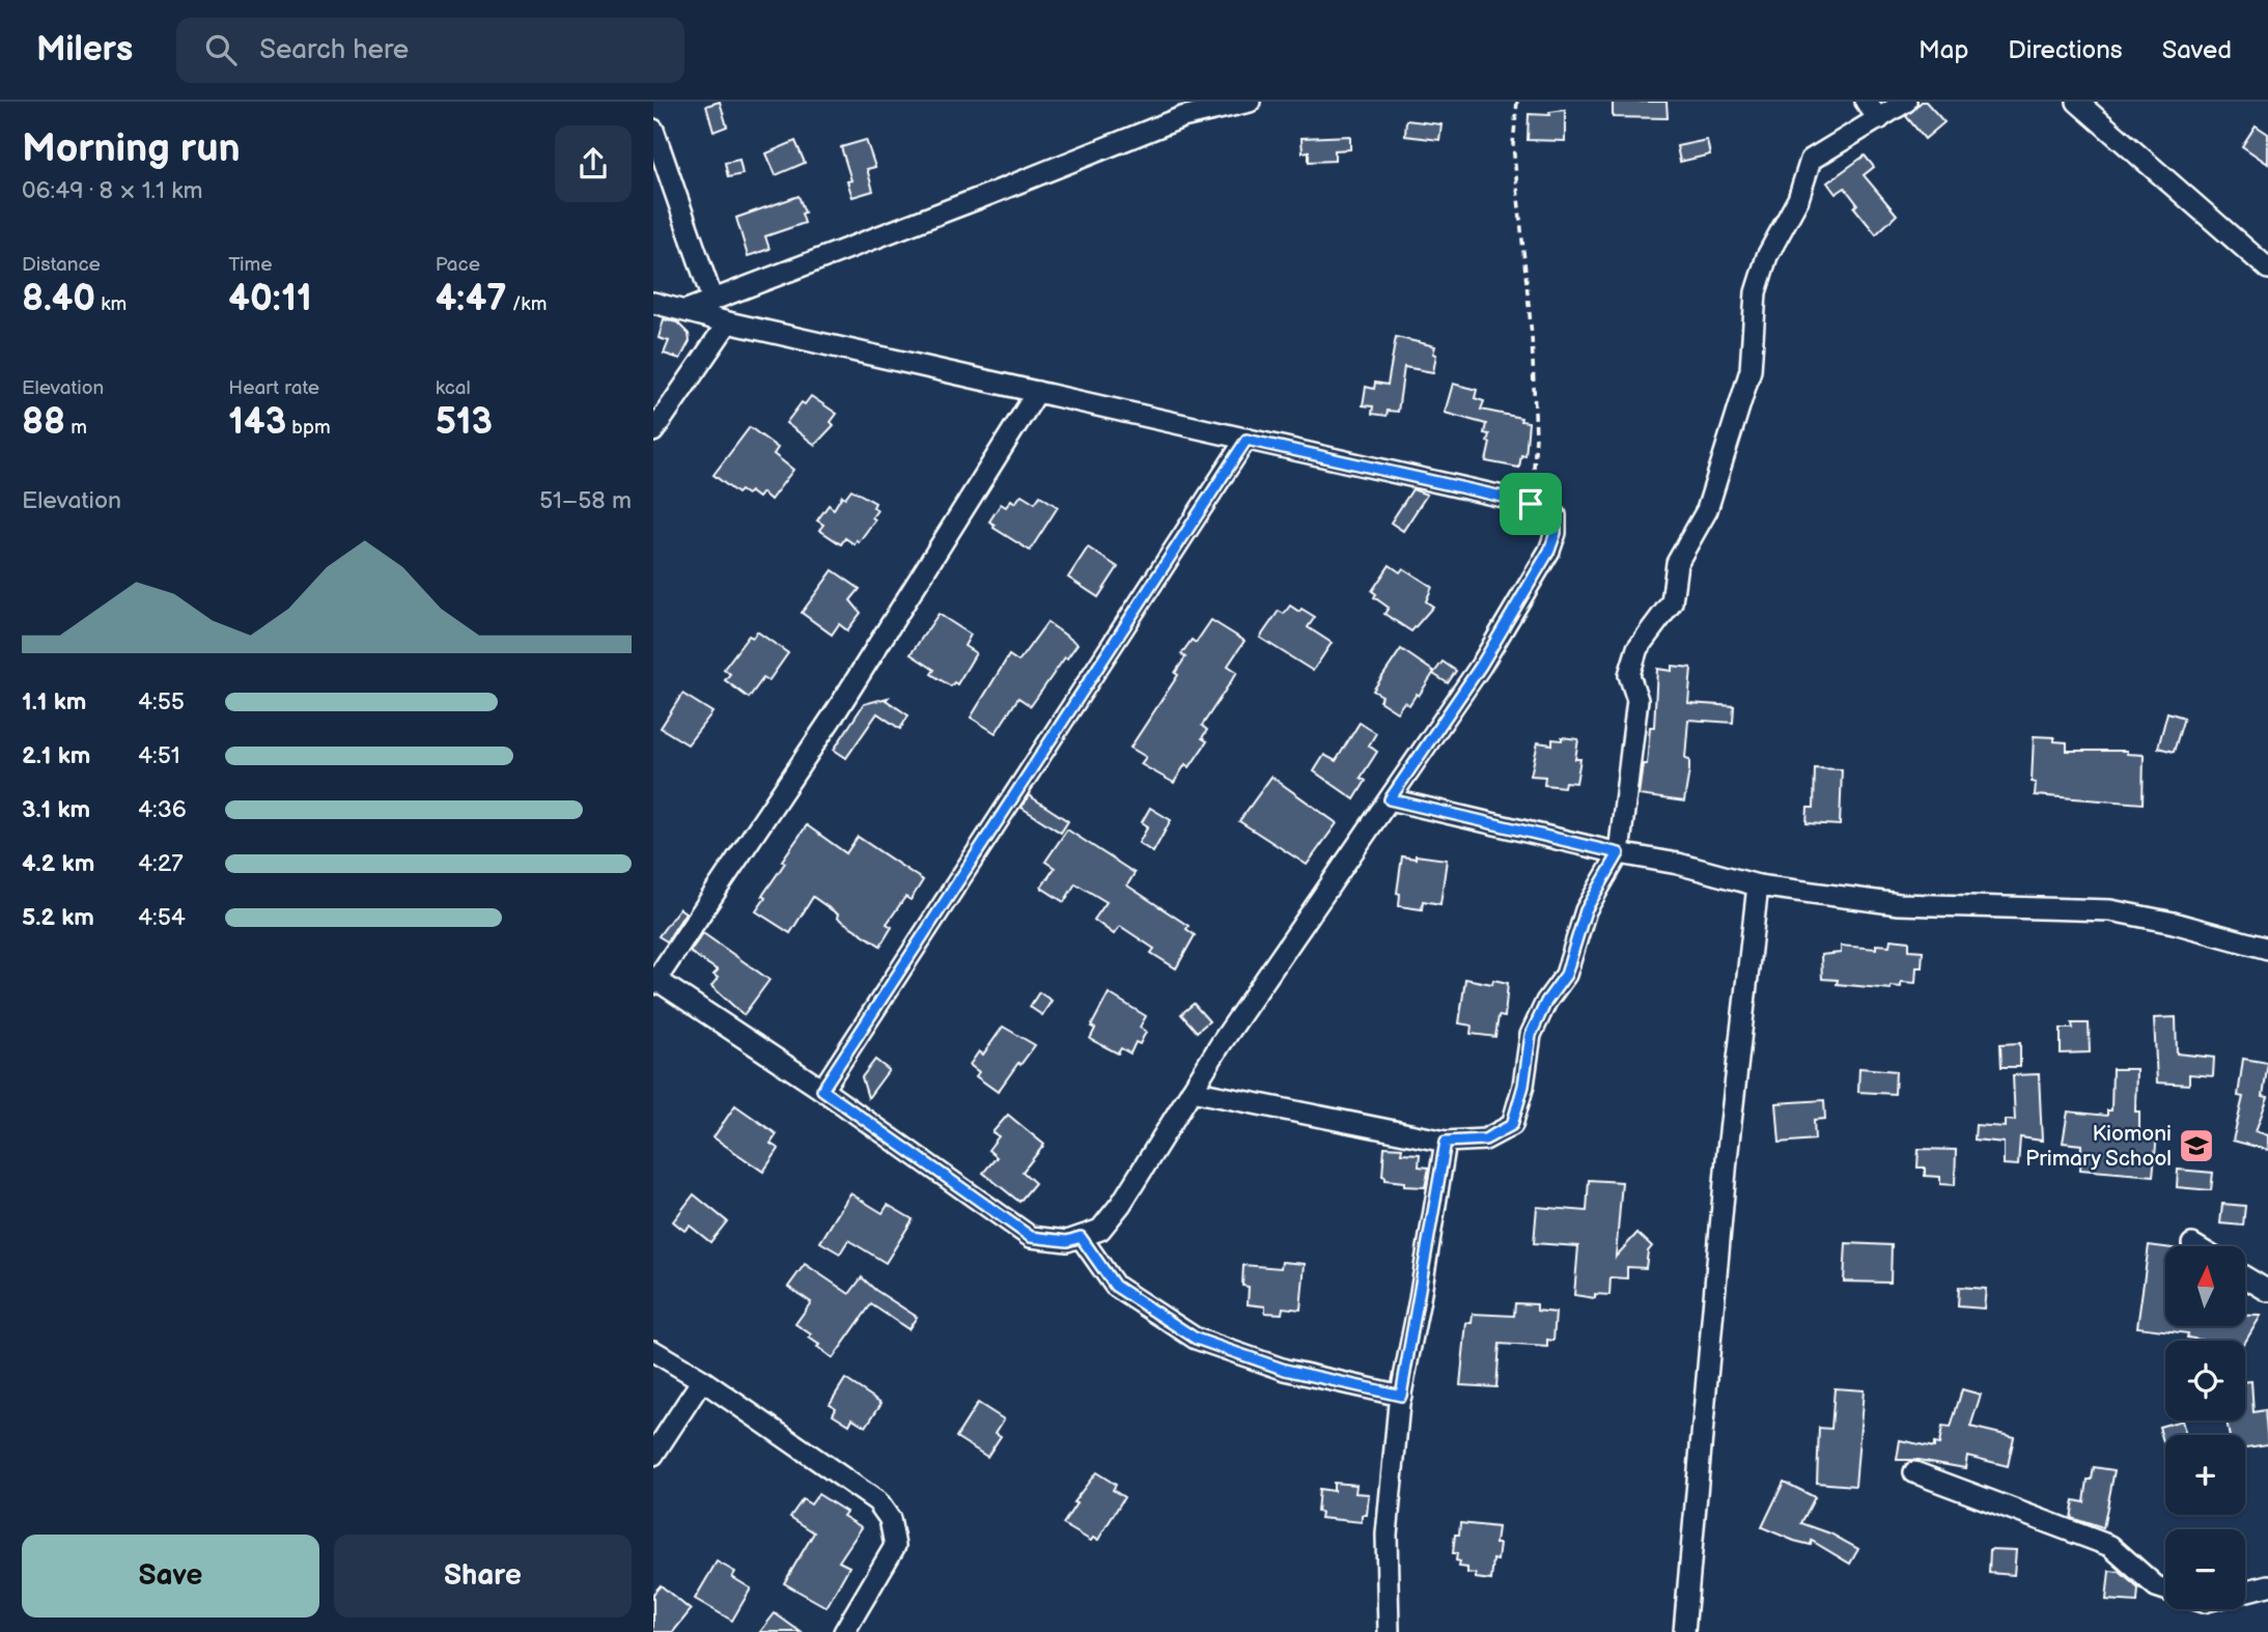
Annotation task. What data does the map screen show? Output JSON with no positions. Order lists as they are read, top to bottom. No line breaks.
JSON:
{"places":{"school or university":["Kiomoni Primary School"]},"north":"top","page":{"header":"Milers","search":"Search here","nav":["Map","Directions","Saved"],"heading":["Morning run","06:49 · 8 × 1.1 km"],"stats":[["Distance","8.40 km"],["Time","40:11"],["Pace","4:47 /km"],["Elevation","88 m"],["Heart rate","143 bpm"],["kcal","513"]],"chart":["Elevation","51–58 m"],"list":[{"name":"1.1 km","note":"4:55"},{"name":"2.1 km","note":"4:51"},{"name":"3.1 km","note":"4:36"},{"name":"4.2 km","note":"4:27"},{"name":"5.2 km","note":"4:54"}],"map_buttons":["+","−"],"buttons":["Save","Share"]}}
